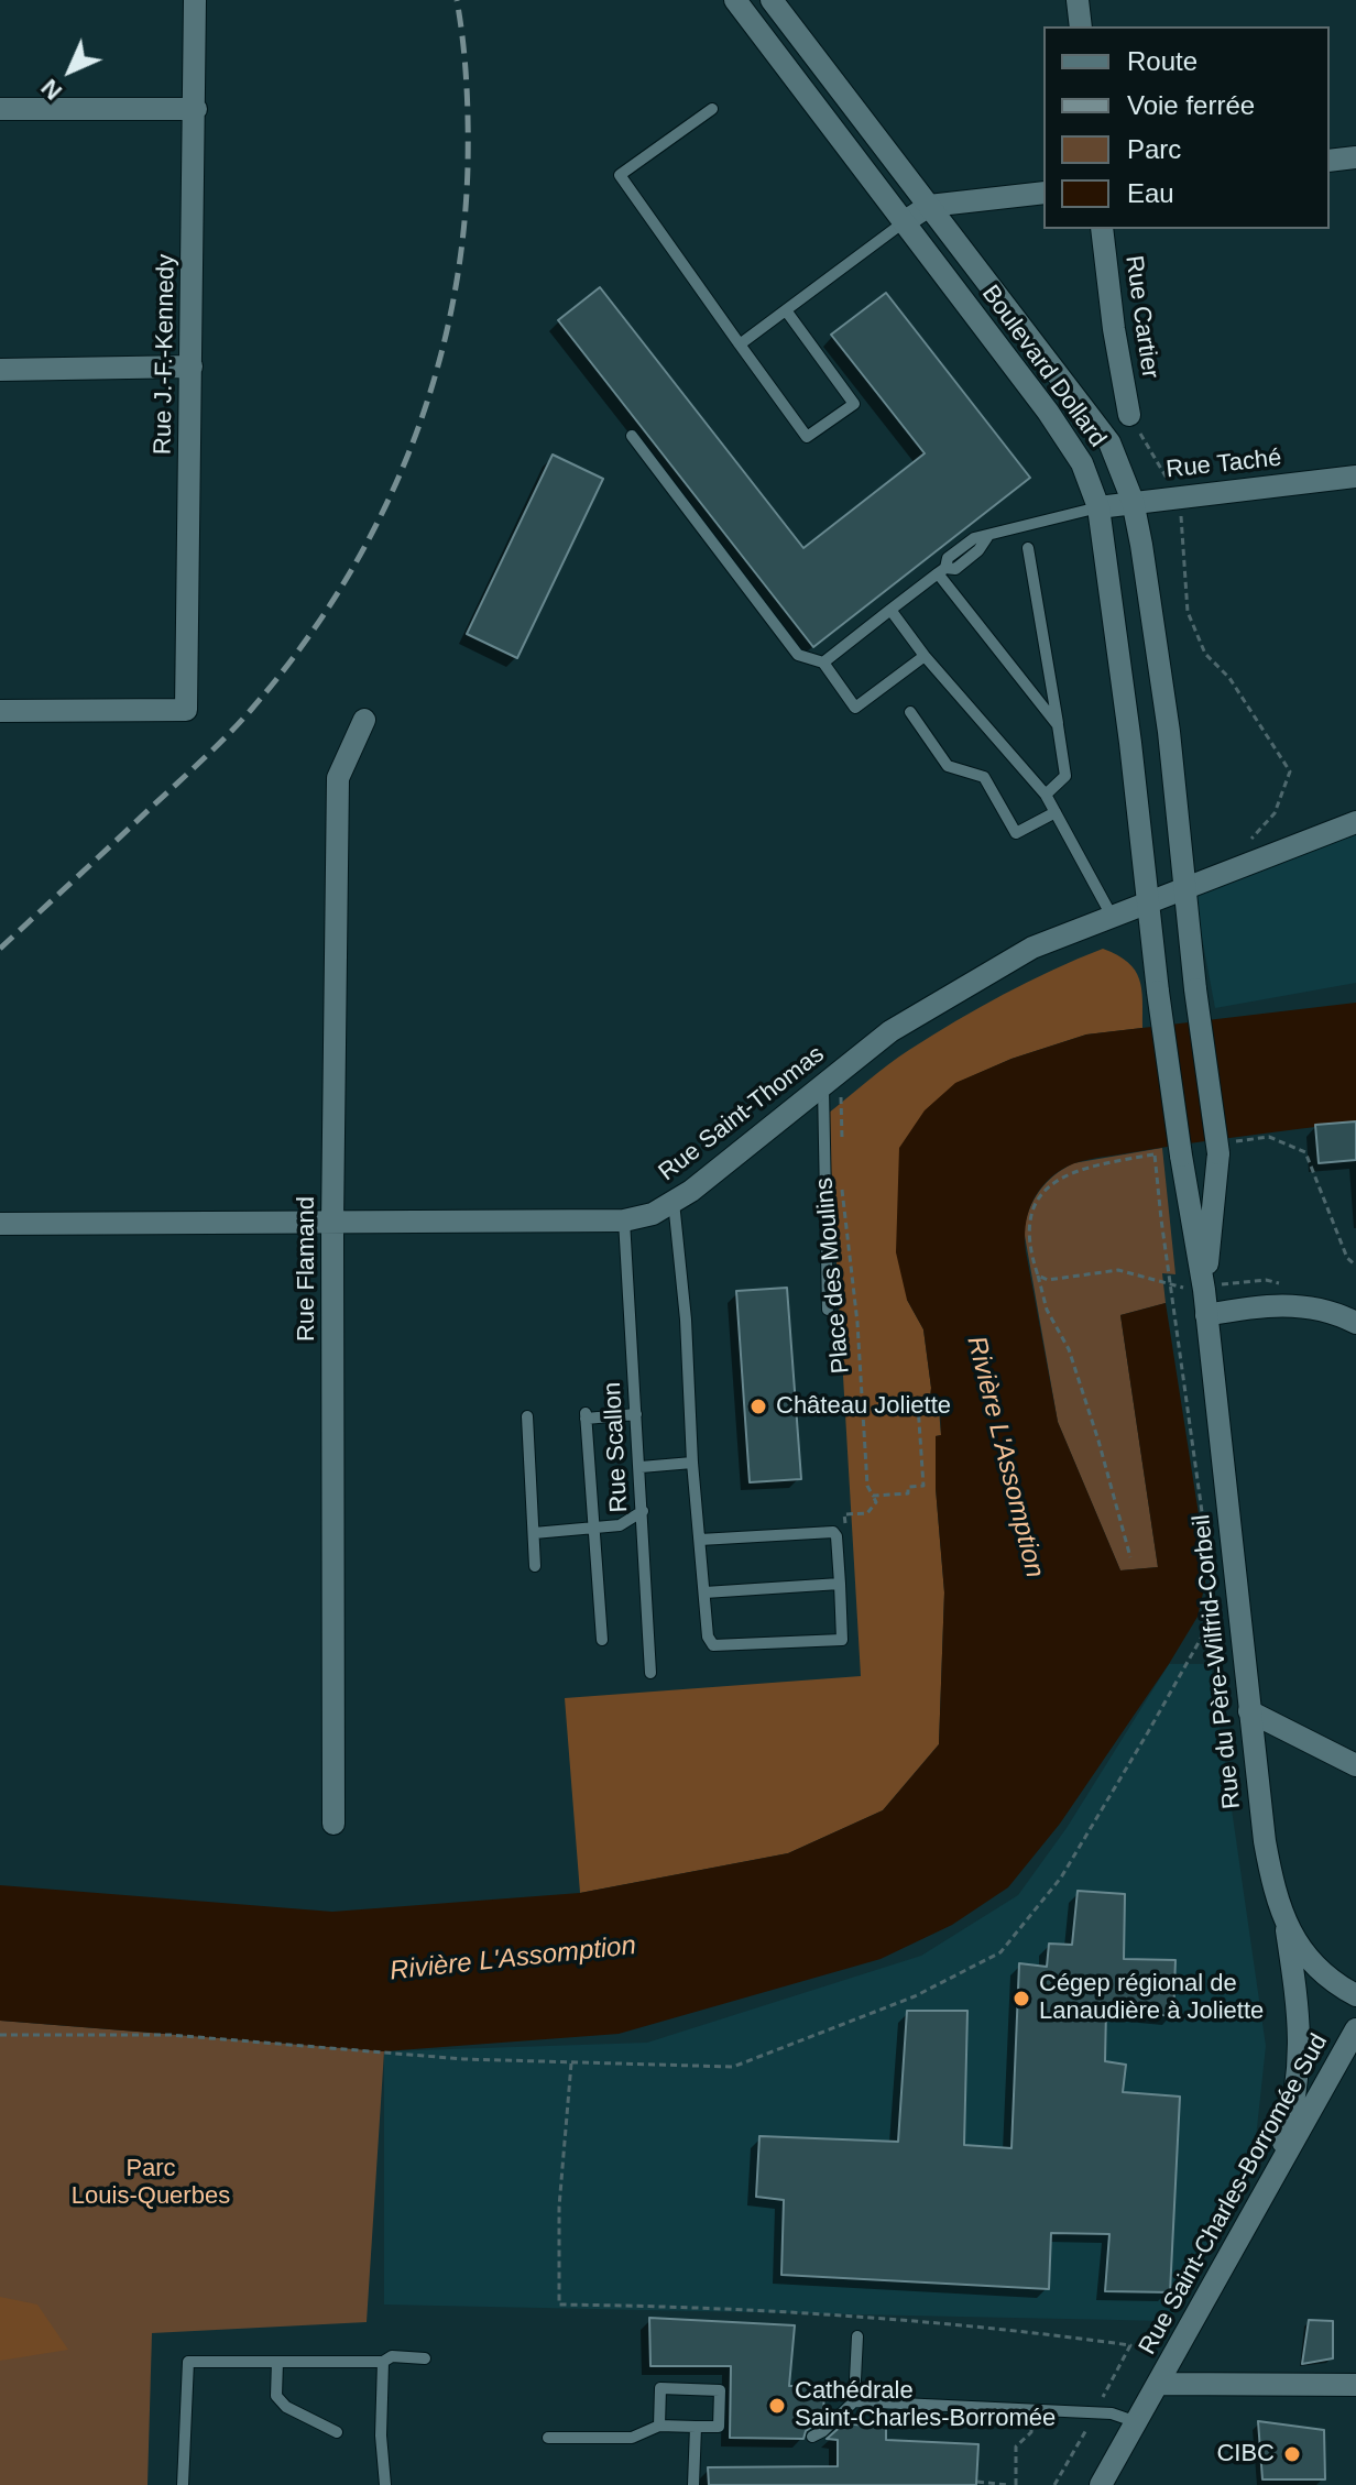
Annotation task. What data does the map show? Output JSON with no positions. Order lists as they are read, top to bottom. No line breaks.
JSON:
{"streets":{"street":["Rue Cartier","Rue J.-F.-Kennedy","Boulevard Dollard","Rue Taché","Rue Saint-Thomas","Rue Flamand","Rue du Père-Wilfrid-Corbeil","Rue Saint-Charles-Borromée Sud"],"lane":["Rue Scallon"],"path":["Place des Moulins"]},"crossings":[["Boulevard Dollard","Rue Taché"],["Boulevard Dollard","Rue Saint-Thomas"],["Boulevard Dollard","Rue du Père-Wilfrid-Corbeil"],["Rue Saint-Thomas","Rue Flamand"],["Rue Saint-Thomas","Place des Moulins"],["Rue Saint-Thomas","Rue Scallon"]],"water":["Rivière L'Assomption"],"parks":["Parc Louis-Querbes"],"places":["Château Joliette","Cégep régional de Lanaudière à Joliette","Cathédrale Saint-Charles-Borromée","CIBC"],"legend":["Route","Voie ferrée","Parc","Eau"],"north":"bottom left"}
